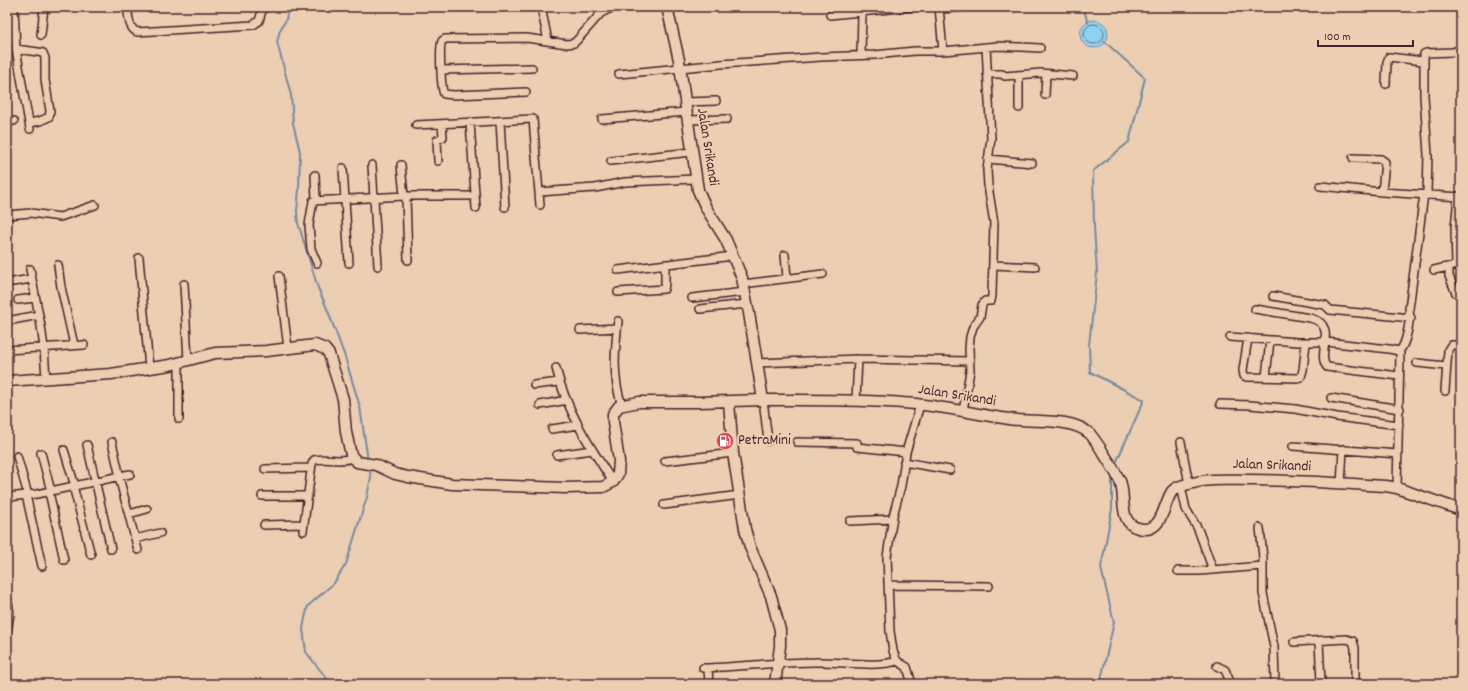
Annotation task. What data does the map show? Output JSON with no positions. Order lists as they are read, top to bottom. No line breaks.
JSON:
{"streets":{"street":["Jalan Srikandi"]},"places":{"fuel station":["PetraMini"]},"scale_bar":"100 m"}
